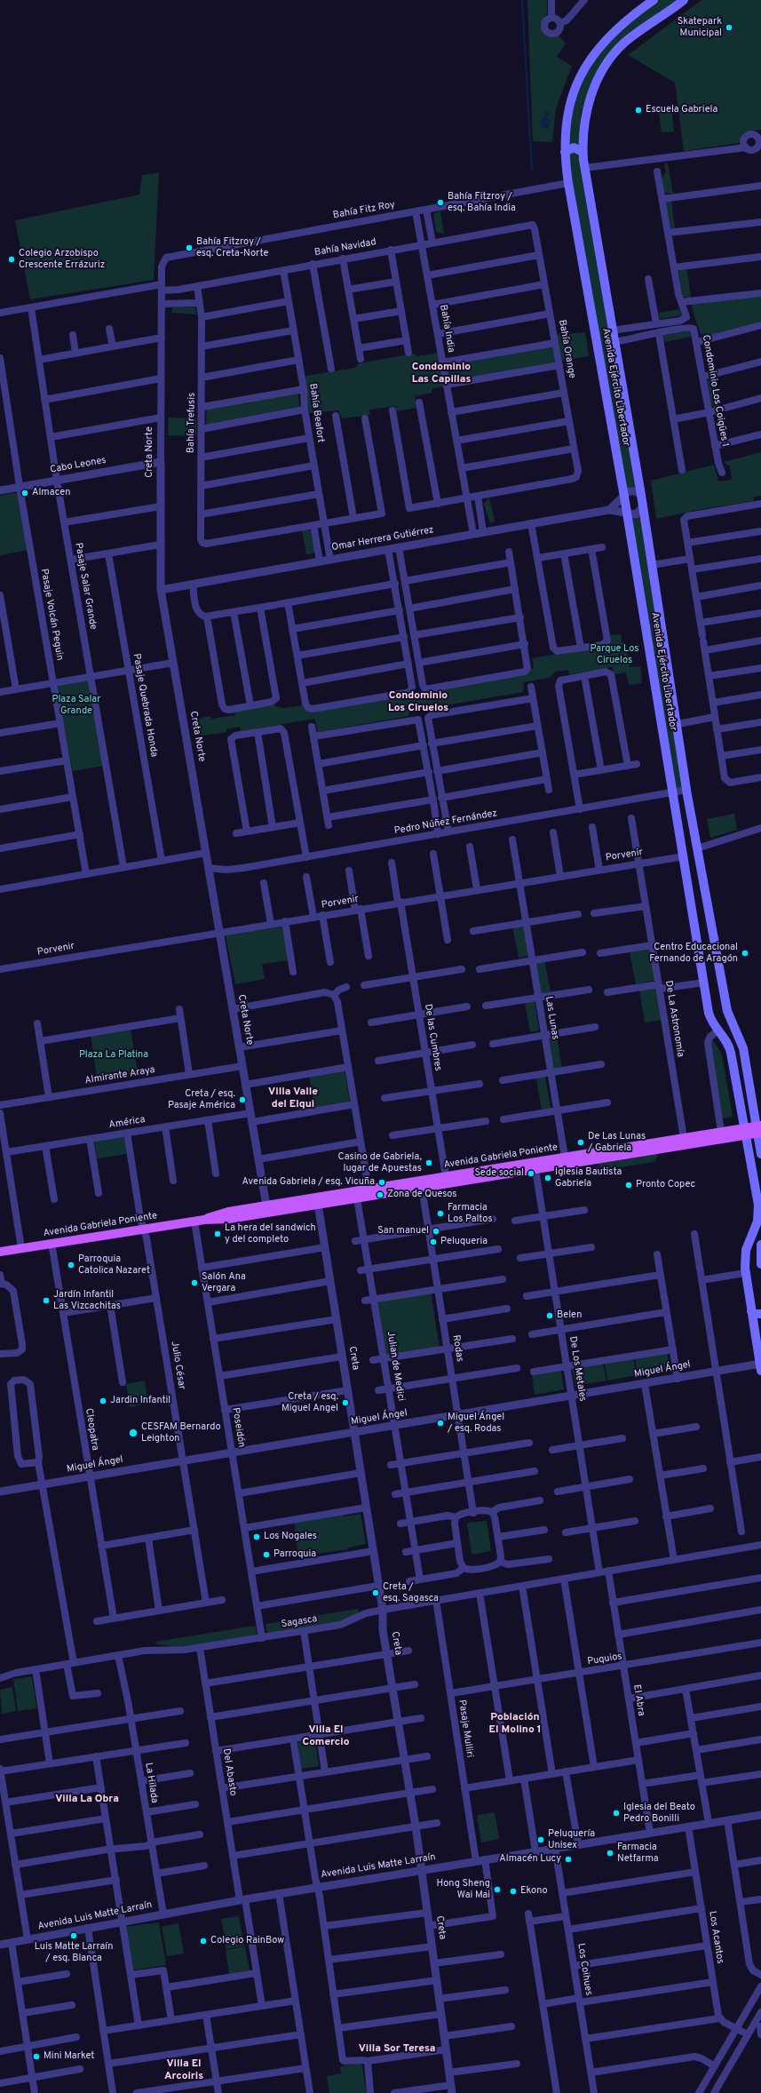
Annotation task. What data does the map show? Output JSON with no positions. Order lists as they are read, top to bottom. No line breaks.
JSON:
{"streets":{"main road":["Avenida Ejército Libertador","Avenida Gabriela Poniente"],"street":["Bahía Fitz Roy","Bahía Navidad","Bahía India","Bahía Orange","Condominio Los Coigües 1","Bahía Beafort","Bahía Trefusis","Creta Norte","Cabo Leones","Omar Herrera Gutiérrez","Pasaje Salar Grande","Pasaje Volcán Peguin","Pasaje Quebrada Honda","Pedro Núñez Fernández","Porvenir","Las Lunas","De La Astronomía","De las Cumbres","Almirante Araya","América","Rodas","Creta","Julio César","Julian de Medici","De Los Metales","Miguel Ángel","Poseidón","Cleopatra","Sagasca","Puquios","El Abra","Pasaje Mulliri","Del Abasto","La Hilada","Avenida Luis Matte Larraín","Los Acantos","Los Coihues"]},"crossings":[["Bahía Fitz Roy","Bahía India"],["Bahía Fitz Roy","Avenida Ejército Libertador"],["Bahía Fitz Roy","Creta Norte"],["Bahía Navidad","Bahía India"],["Bahía Navidad","Bahía Orange"],["Bahía Navidad","Bahía Beafort"],["Bahía Navidad","Bahía Trefusis"],["Bahía Navidad","Creta Norte"],["Bahía Navidad","Pasaje Salar Grande"],["Bahía India","Omar Herrera Gutiérrez"],["Avenida Ejército Libertador","Condominio Los Coigües 1"],["Avenida Ejército Libertador","Omar Herrera Gutiérrez"],["Avenida Ejército Libertador","Pedro Núñez Fernández"],["Avenida Ejército Libertador","Porvenir"],["Avenida Ejército Libertador","Avenida Gabriela Poniente"],["Avenida Ejército Libertador","Miguel Ángel"],["Bahía Beafort","Omar Herrera Gutiérrez"],["Creta Norte","Cabo Leones"],["Creta Norte","Omar Herrera Gutiérrez"],["Creta Norte","Pedro Núñez Fernández"],["Creta Norte","Porvenir"],["Creta Norte","Almirante Araya"],["Creta Norte","América"],["Creta Norte","Avenida Gabriela Poniente"],["Cabo Leones","Pasaje Salar Grande"],["Cabo Leones","Pasaje Volcán Peguin"],["Porvenir","Las Lunas"],["Porvenir","De La Astronomía"],["Porvenir","De las Cumbres"],["Las Lunas","Avenida Gabriela Poniente"],["De La Astronomía","Avenida Gabriela Poniente"],["De las Cumbres","Avenida Gabriela Poniente"],["América","Julio César"],["Avenida Gabriela Poniente","Rodas"],["Avenida Gabriela Poniente","Creta"],["Avenida Gabriela Poniente","Julio César"],["Avenida Gabriela Poniente","Julian de Medici"],["Avenida Gabriela Poniente","De Los Metales"],["Avenida Gabriela Poniente","Poseidón"],["Avenida Gabriela Poniente","Cleopatra"],["Rodas","Miguel Ángel"],["Creta","Miguel Ángel"],["Creta","Sagasca"],["Creta","Avenida Luis Matte Larraín"],["Julio César","Miguel Ángel"],["Julian de Medici","Miguel Ángel"],["De Los Metales","Miguel Ángel"],["De Los Metales","Sagasca"],["Miguel Ángel","Poseidón"],["Miguel Ángel","Cleopatra"],["Poseidón","Sagasca"],["Sagasca","El Abra"],["Sagasca","Pasaje Mulliri"],["Sagasca","Del Abasto"],["Sagasca","La Hilada"],["Puquios","El Abra"],["Puquios","Pasaje Mulliri"],["El Abra","Avenida Luis Matte Larraín"],["Pasaje Mulliri","Avenida Luis Matte Larraín"],["Del Abasto","Avenida Luis Matte Larraín"],["La Hilada","Avenida Luis Matte Larraín"],["Avenida Luis Matte Larraín","Los Acantos"],["Avenida Luis Matte Larraín","Los Coihues"]],"districts":["Condominio Las Capillas","Condominio Los Ciruelos","Villa Valle del Elqui","Población El Molino 1","Villa El Comercio","Villa La Obra","Villa Sor Teresa","Villa El Arcoiris"],"parks":["Parque Los Ciruelos","Plaza Salar Grande","Plaza La Platina"],"places":["Skatepark Municipal","Escuela Gabriela","Bahía Fitzroy / esq. Bahía India","Bahía Fitzroy / esq. Creta-Norte","Colegio Arzobispo Crescente Errázuriz","Almacen","Centro Educacional Fernando de Aragón","Creta / esq. Pasaje América","De Las Lunas / Gabriela","Casino de Gabriela, lugar de Apuestas","Sede social","Iglesia Bautista Gabriela","Avenida Gabriela / esq. Vicuña","Pronto Copec","Zona de Quesos","Farmacia Los Paltos","San manuel","La hera del sandwich y del completo","Peluqueria","Parroquia Catolica Nazaret","Salón Ana Vergara","Jardín Infantil Las Vizcachitas","Belen","Jardin Infantil","Creta / esq. Miguel Angel","Miguel Ángel / esq. Rodas","CESFAM Bernardo Leighton","Los Nogales","Parroquia","Creta / esq. Sagasca","Iglesia del Beato Pedro Bonilli","Peluquería Unisex","Farmacia Netfarma","Almacén Lucy","Hong Sheng Wai Mai","Ekono","Luis Matte Larraín / esq. Blanca","Colegio RainBow","Mini Market"]}
